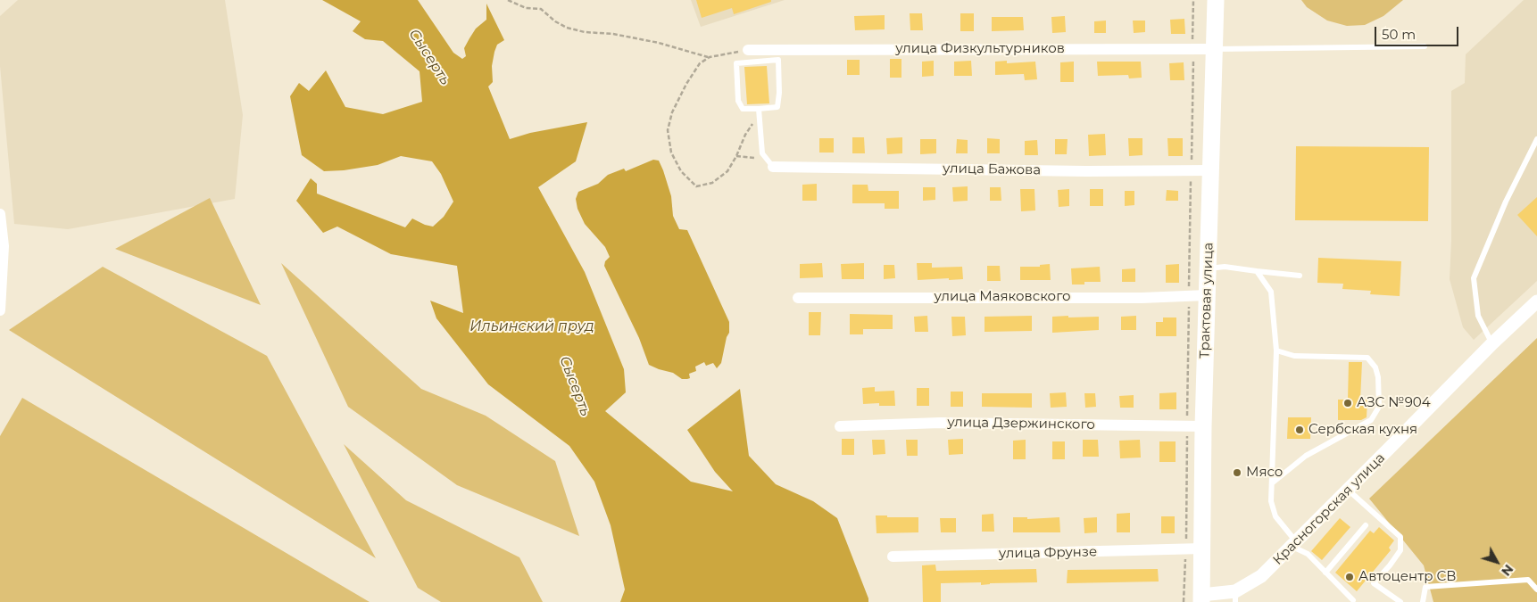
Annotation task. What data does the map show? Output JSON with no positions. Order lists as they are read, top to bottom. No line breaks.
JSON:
{"streets":{"main road":["Трактовая улица"],"street":["улица Физкультурников","улица Бажова","улица Маяковского","улица Дзержинского","Красногорская улица","улица Фрунзе"]},"crossings":[["улица Физкультурников","Трактовая улица"],["улица Бажова","Трактовая улица"],["улица Маяковского","Трактовая улица"],["Трактовая улица","улица Дзержинского"],["Трактовая улица","Красногорская улица"],["Трактовая улица","улица Фрунзе"]],"water":["Сысерть","Ильинский пруд"],"places":["АЗС №904","Сербская кухня","Мясо","Автоцентр СВ"],"scale_bar":"50 m","north":"bottom right"}
